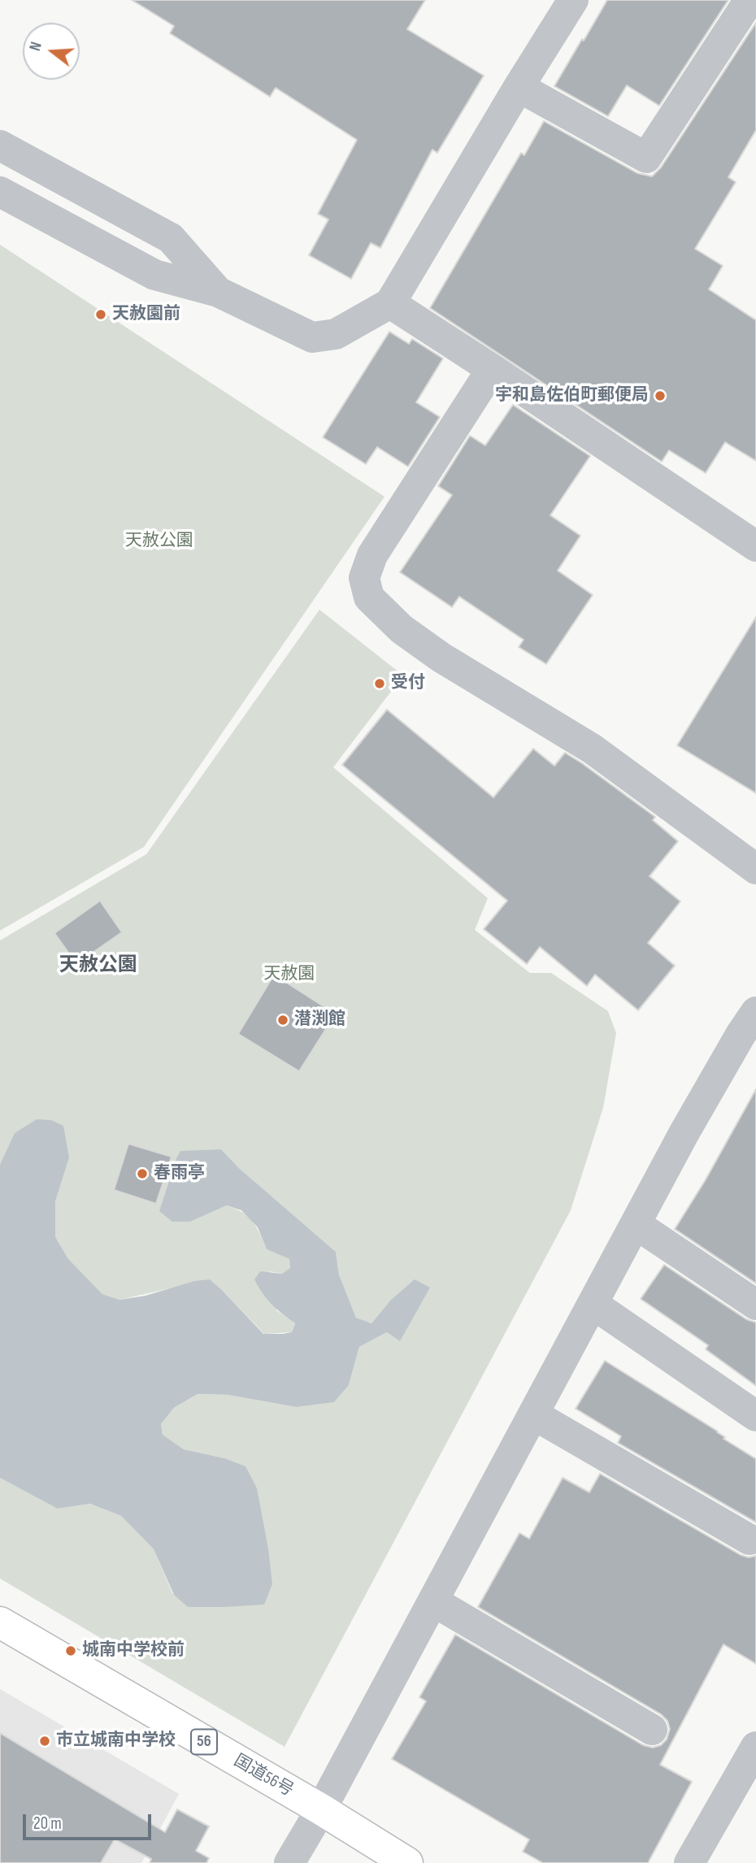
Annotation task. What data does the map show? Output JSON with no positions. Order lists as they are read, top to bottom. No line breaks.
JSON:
{"streets":{"highway":["56","国道56号"]},"districts":["天赦公園"],"parks":["天赦公園","天赦園"],"places":["天赦園前","宇和島佐伯町郵便局","受付","潜渕館","春雨亭","城南中学校前","市立城南中学校"],"scale_bar":"20 m","north":"left"}
